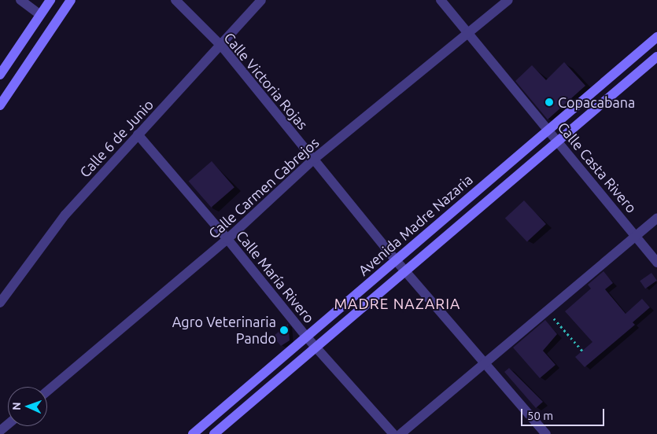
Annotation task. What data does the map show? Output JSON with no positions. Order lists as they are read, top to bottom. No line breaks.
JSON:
{"streets":{"street":["Calle Victoria Rojas","Calle 6 de Junio","Calle Casta Rivero","Calle Carmen Cabrejos","Avenida Madre Nazaria","Calle María Rivero"]},"crossings":[["Calle Victoria Rojas","Calle 6 de Junio"],["Calle Victoria Rojas","Calle Carmen Cabrejos"],["Calle Victoria Rojas","Avenida Madre Nazaria"],["Calle 6 de Junio","Calle María Rivero"],["Calle Casta Rivero","Calle Carmen Cabrejos"],["Calle Casta Rivero","Avenida Madre Nazaria"],["Calle Carmen Cabrejos","Calle María Rivero"],["Avenida Madre Nazaria","Calle María Rivero"]],"districts":["MADRE NAZARIA"],"places":["Copacabana","Agro Veterinaria Pando"],"scale_bar":"50 m","north":"left"}
